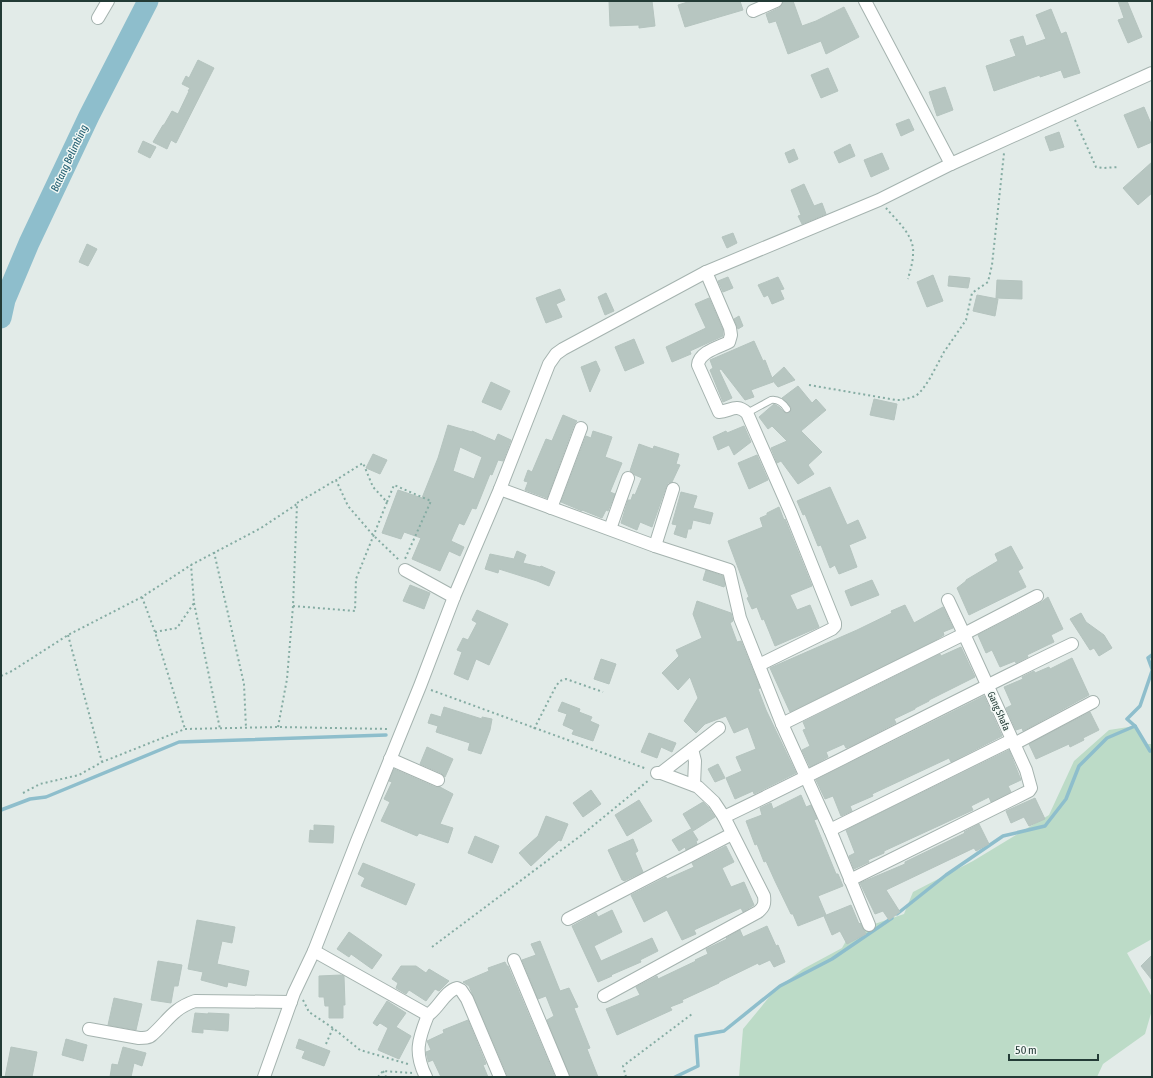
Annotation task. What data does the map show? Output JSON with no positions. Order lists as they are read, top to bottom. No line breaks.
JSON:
{"streets":{"street":["Gang Shafa"]},"water":["Batang Belimbing"],"scale_bar":"50 m"}
